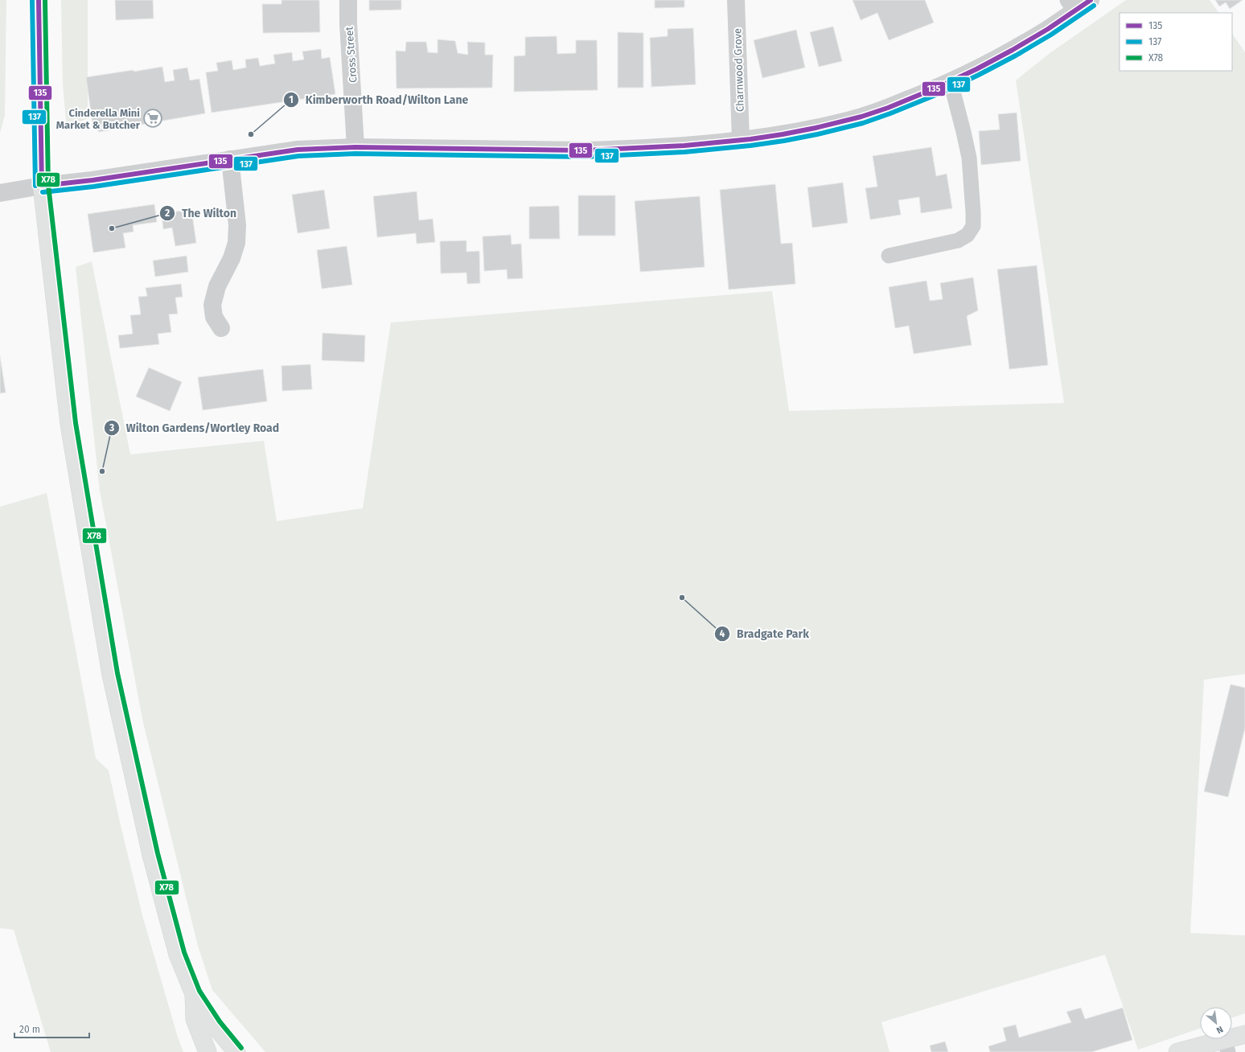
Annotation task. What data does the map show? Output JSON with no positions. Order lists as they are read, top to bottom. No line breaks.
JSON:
{"streets":{"street":["Cross Street","Charnwood Grove"]},"places":{"supermarket":["Cinderella Mini Market & Butcher"],"other":["Kimberworth Road/Wilton Lane","The Wilton","Wilton Gardens/Wortley Road","Bradgate Park"]},"lines":["transit line 135","transit line 137","transit line X78"],"legend":["135","137","X78"],"scale_bar":"20 m","north":"bottom right"}
